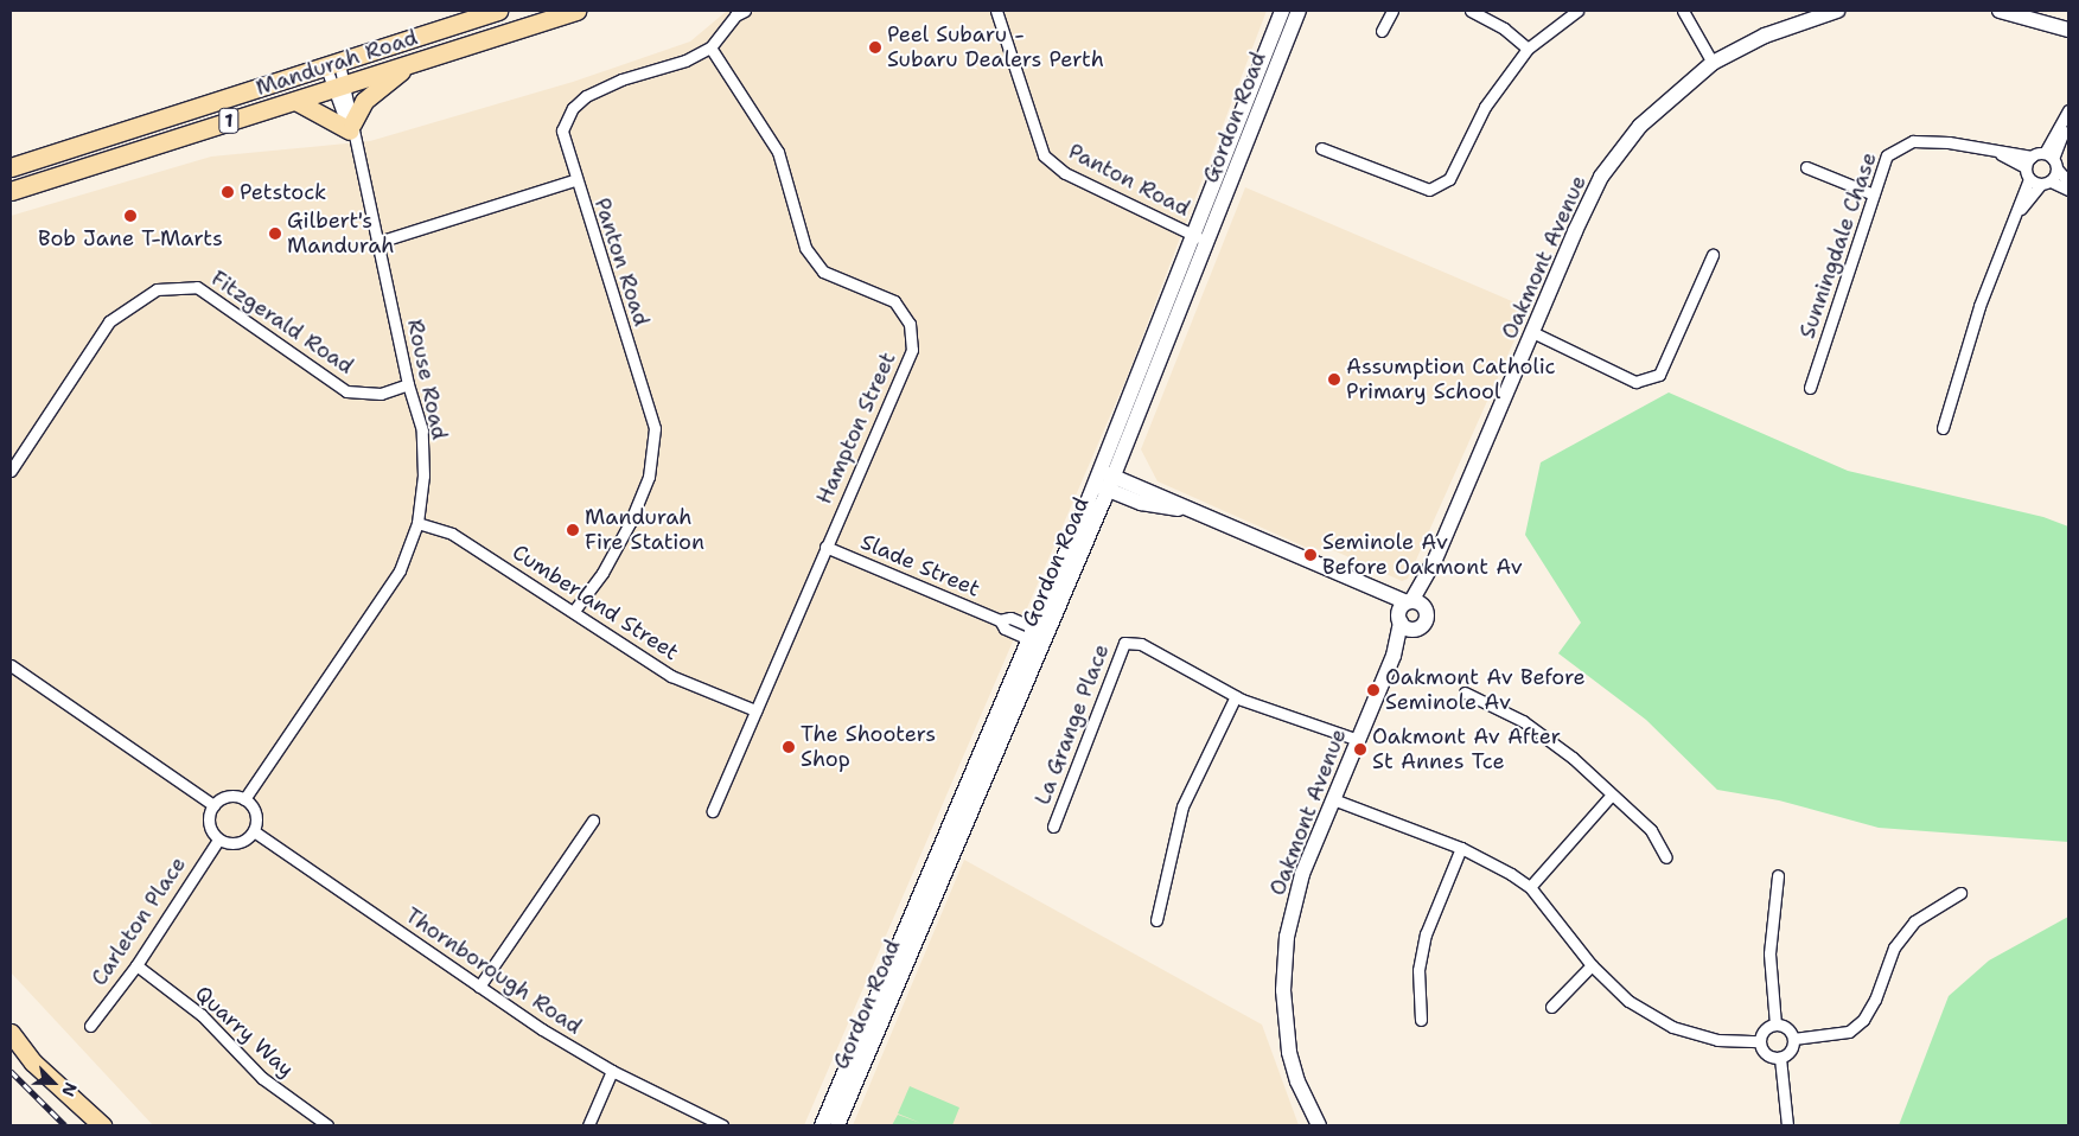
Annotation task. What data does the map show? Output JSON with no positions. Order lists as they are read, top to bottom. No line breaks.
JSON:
{"streets":{"highway":["Mandurah Road","1"],"main road":["Gordon Road","Oakmont Avenue"],"street":["Panton Road","Sunningdale Chase","Fitzgerald Road","Rouse Road","Hampton Street","Slade Street","Cumberland Street","La Grange Place","Carleton Place","Thornborough Road","Quarry Way"]},"crossings":[["Mandurah Road","Rouse Road"],["Gordon Road","Panton Road"],["Gordon Road","Slade Street"],["Panton Road","Hampton Street"],["Panton Road","Cumberland Street"],["Oakmont Avenue","La Grange Place"],["Fitzgerald Road","Rouse Road"],["Rouse Road","Cumberland Street"],["Rouse Road","Carleton Place"],["Rouse Road","Thornborough Road"],["Hampton Street","Slade Street"],["Hampton Street","Cumberland Street"],["Carleton Place","Thornborough Road"],["Carleton Place","Quarry Way"]],"places":["Peel Subaru - Subaru Dealers Perth","Petstock","Bob Jane T-Marts","Gilbert's Mandurah","Assumption Catholic Primary School","Mandurah Fire Station","Seminole Av Before Oakmont Av","Oakmont Av Before Seminole Av","The Shooters Shop","Oakmont Av After St Annes Tce"],"north":"bottom right"}
